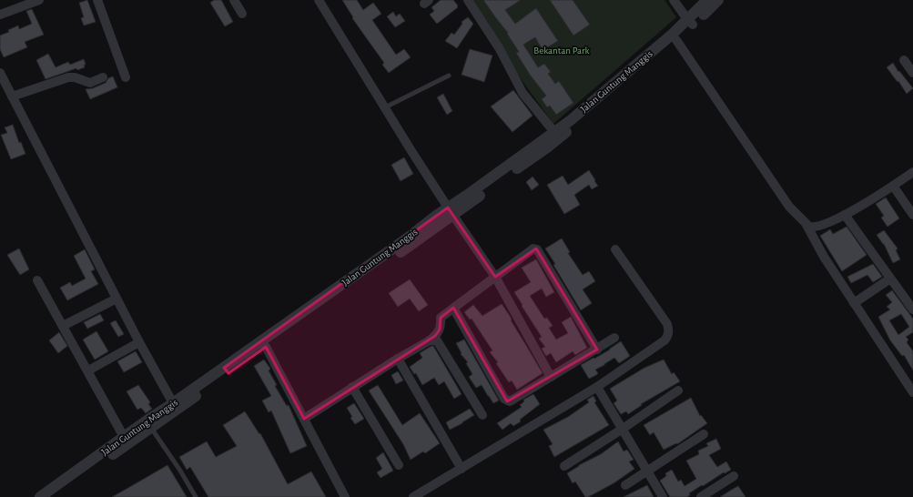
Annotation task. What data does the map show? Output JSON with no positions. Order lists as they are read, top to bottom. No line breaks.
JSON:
{"streets":{"street":["Jalan Guntung Manggis"]},"parks":["Bekantan Park"]}
